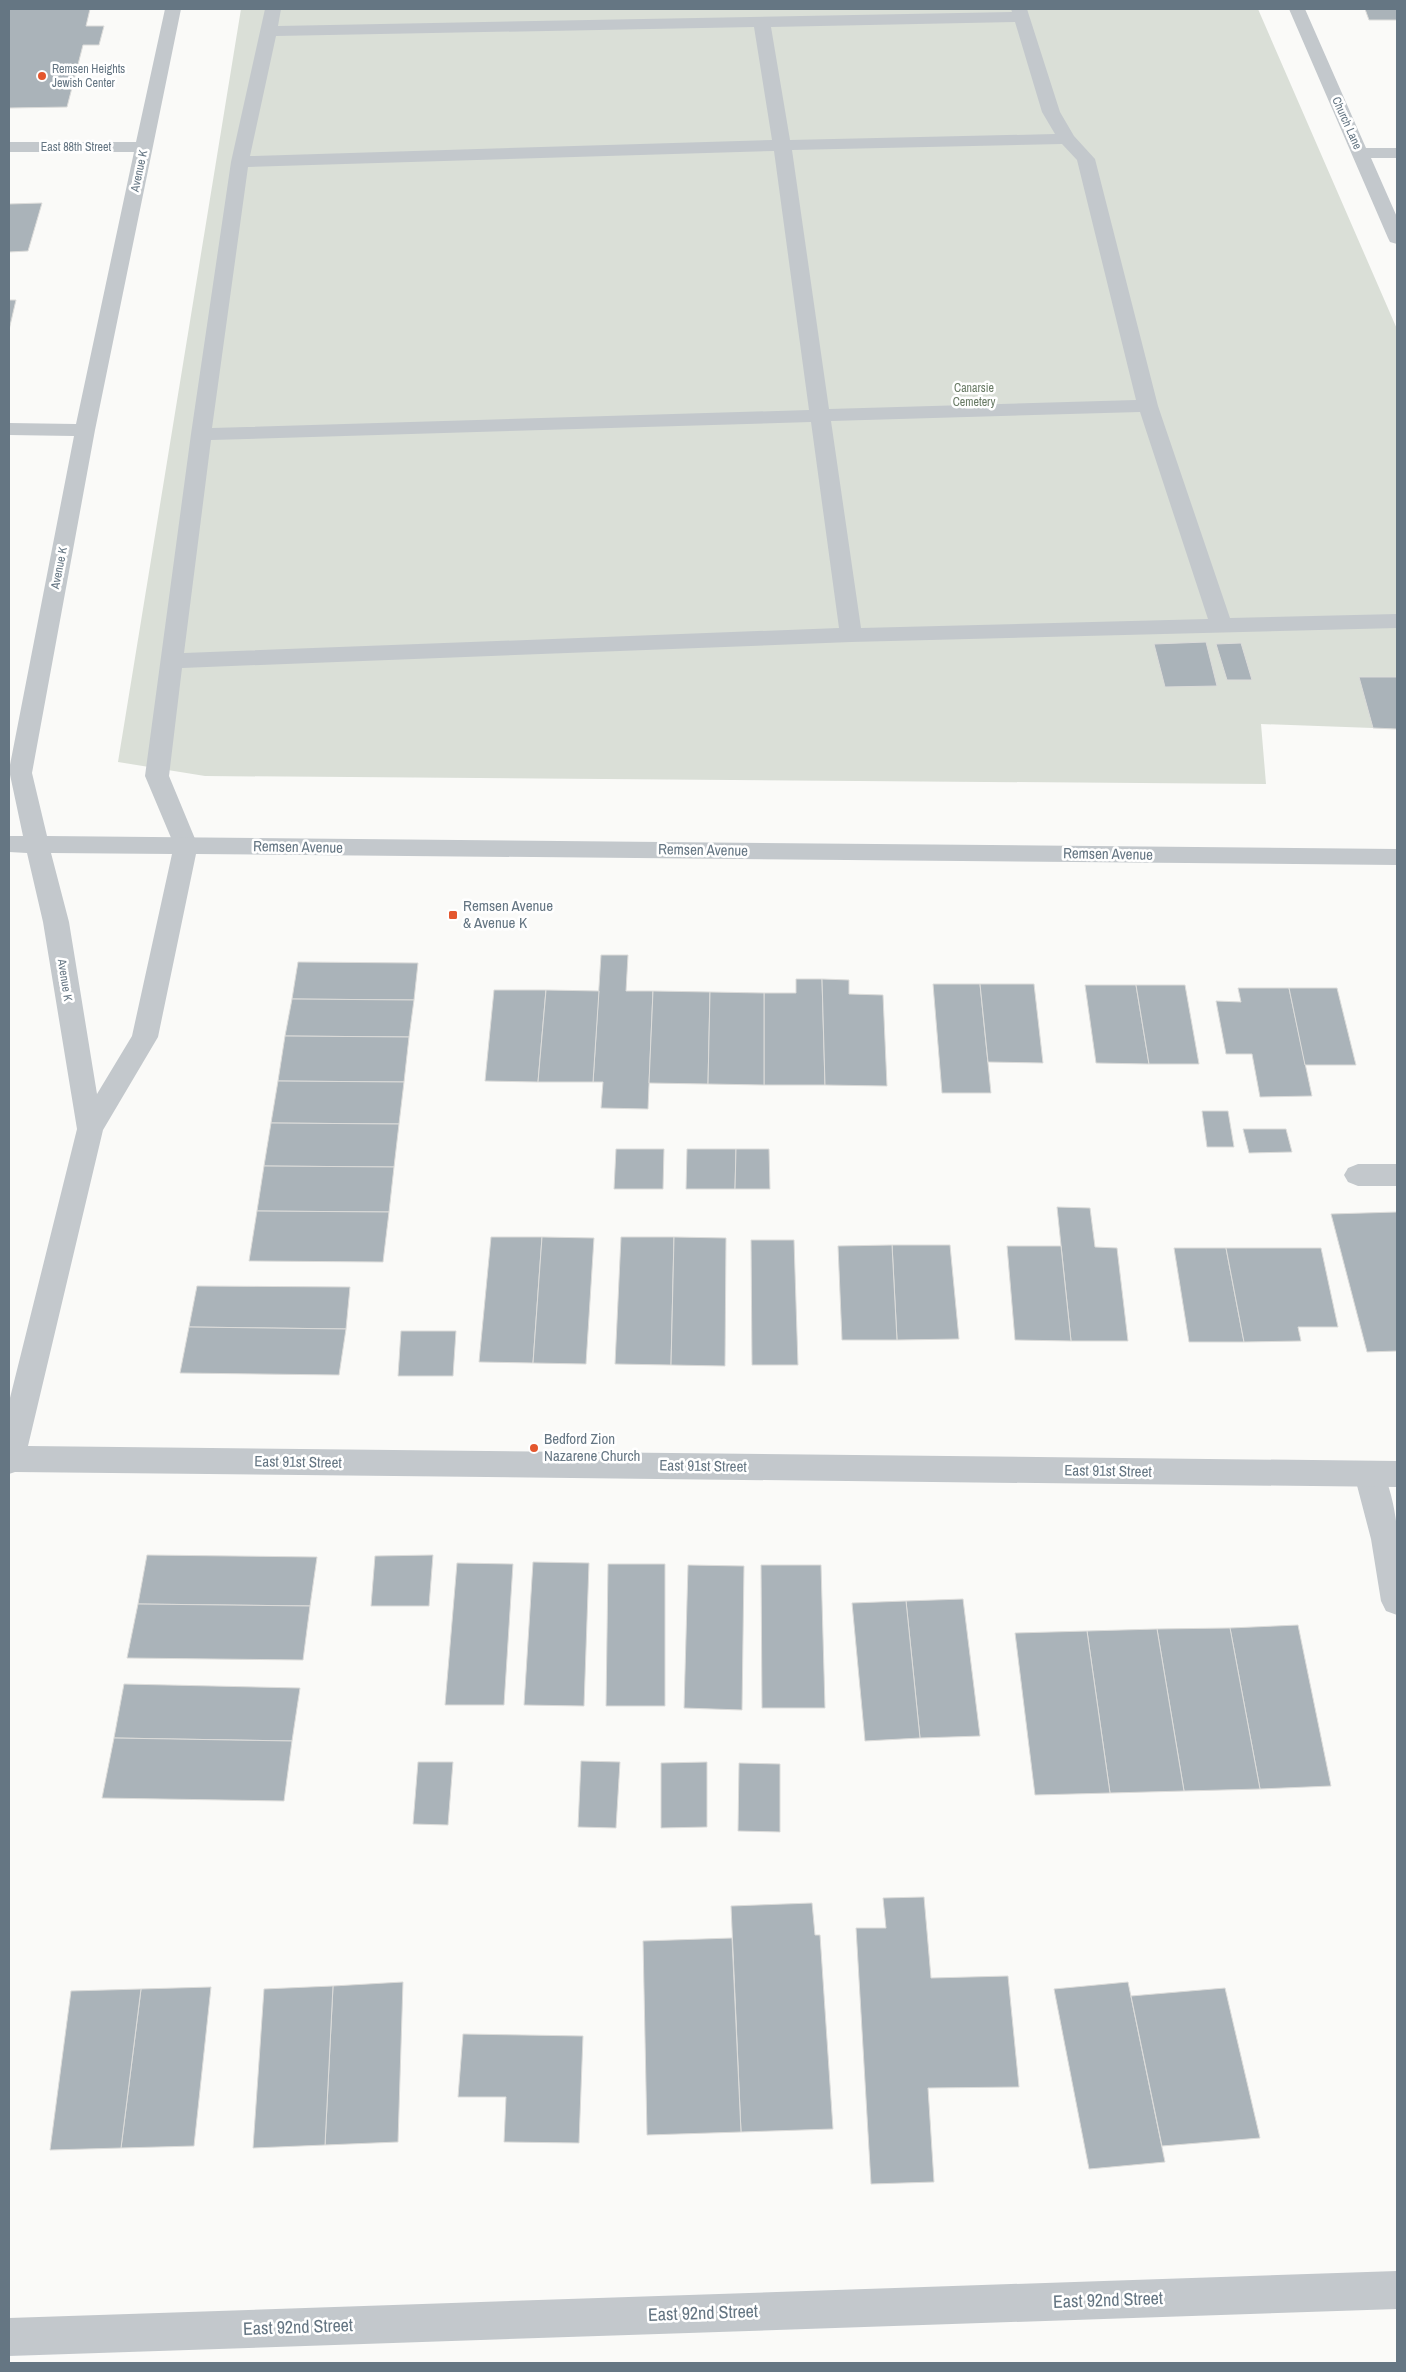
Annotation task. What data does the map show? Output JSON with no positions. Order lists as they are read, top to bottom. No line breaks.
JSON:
{"streets":{"street":["Church Lane","East 88th Street","Avenue K","Remsen Avenue","East 91st Street","East 92nd Street"]},"crossings":[["East 88th Street","Avenue K"],["Avenue K","Remsen Avenue"],["Avenue K","East 91st Street"]],"parks":["Canarsie Cemetery"],"places":{"other":["Remsen Heights Jewish Center","Bedford Zion Nazarene Church"],"transit":["Remsen Avenue & Avenue K"]}}
